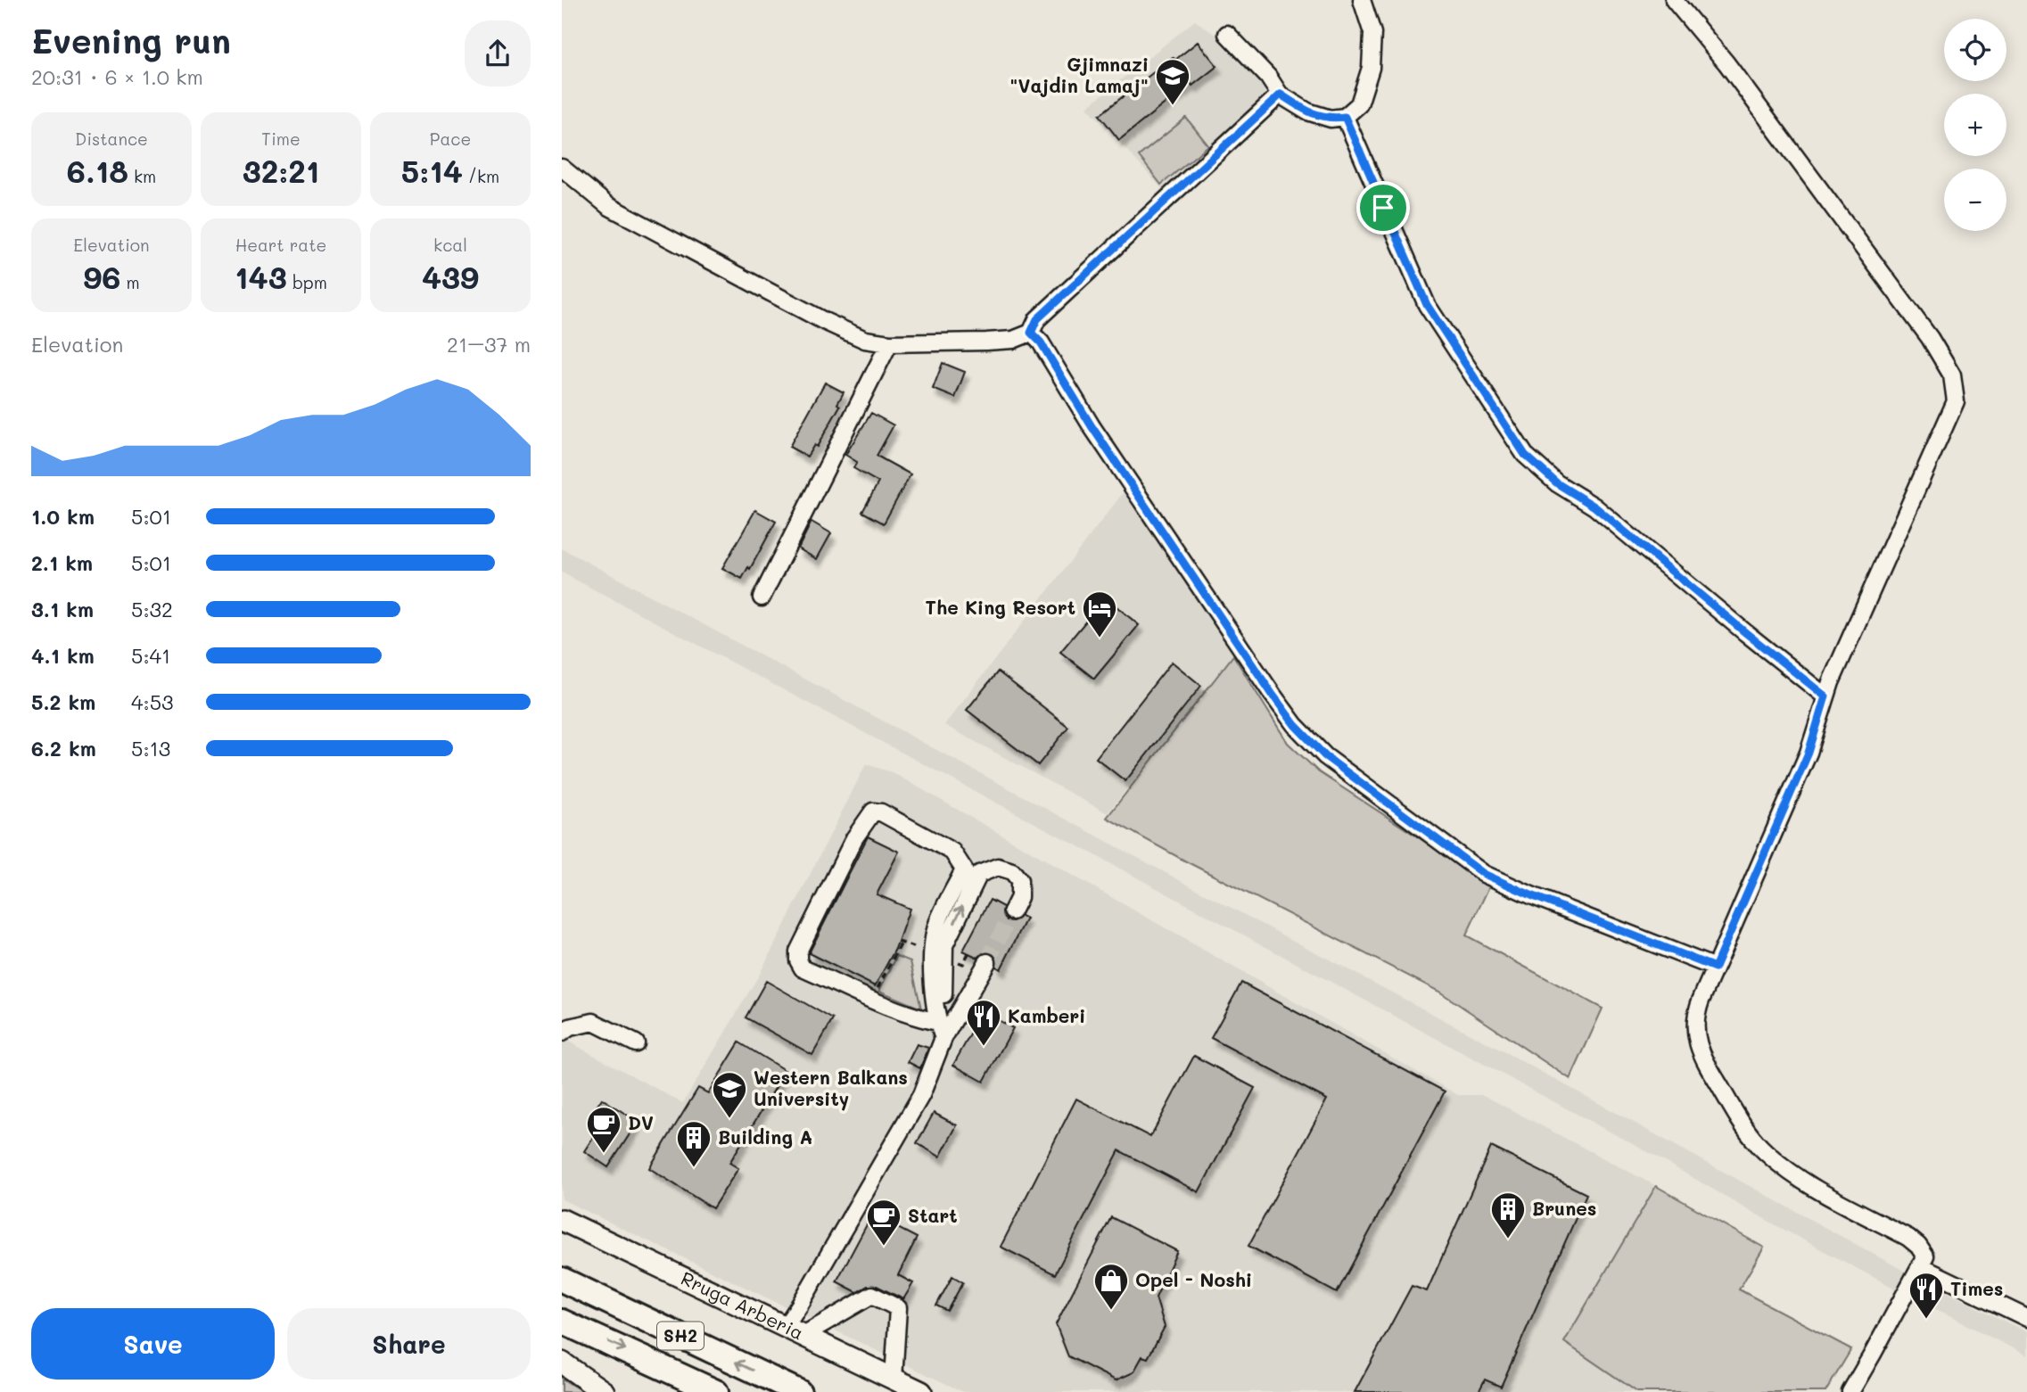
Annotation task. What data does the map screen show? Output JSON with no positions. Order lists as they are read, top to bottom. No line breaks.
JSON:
{"streets":{"highway":["SH2"],"main road":["Rruga Arberia"]},"places":{"school or university":["Gjimnazi \"Vajdin Lamaj\"","Western Balkans University"],"hotel":["The King Resort"],"restaurant":["Kamberi","Times"],"cafe":["DV","Start"],"building":["Building A","Brunes"],"shop":["Opel - Noshi"]},"page":{"heading":["Evening run","20:31 · 6 × 1.0 km"],"map_buttons":["+","−"],"stats":[["Distance","6.18 km"],["Time","32:21"],["Pace","5:14 /km"],["Elevation","96 m"],["Heart rate","143 bpm"],["kcal","439"]],"chart":["Elevation","21–37 m"],"list":[{"name":"1.0 km","note":"5:01"},{"name":"2.1 km","note":"5:01"},{"name":"3.1 km","note":"5:32"},{"name":"4.1 km","note":"5:41"},{"name":"5.2 km","note":"4:53"},{"name":"6.2 km","note":"5:13"}],"buttons":["Save","Share"]}}
